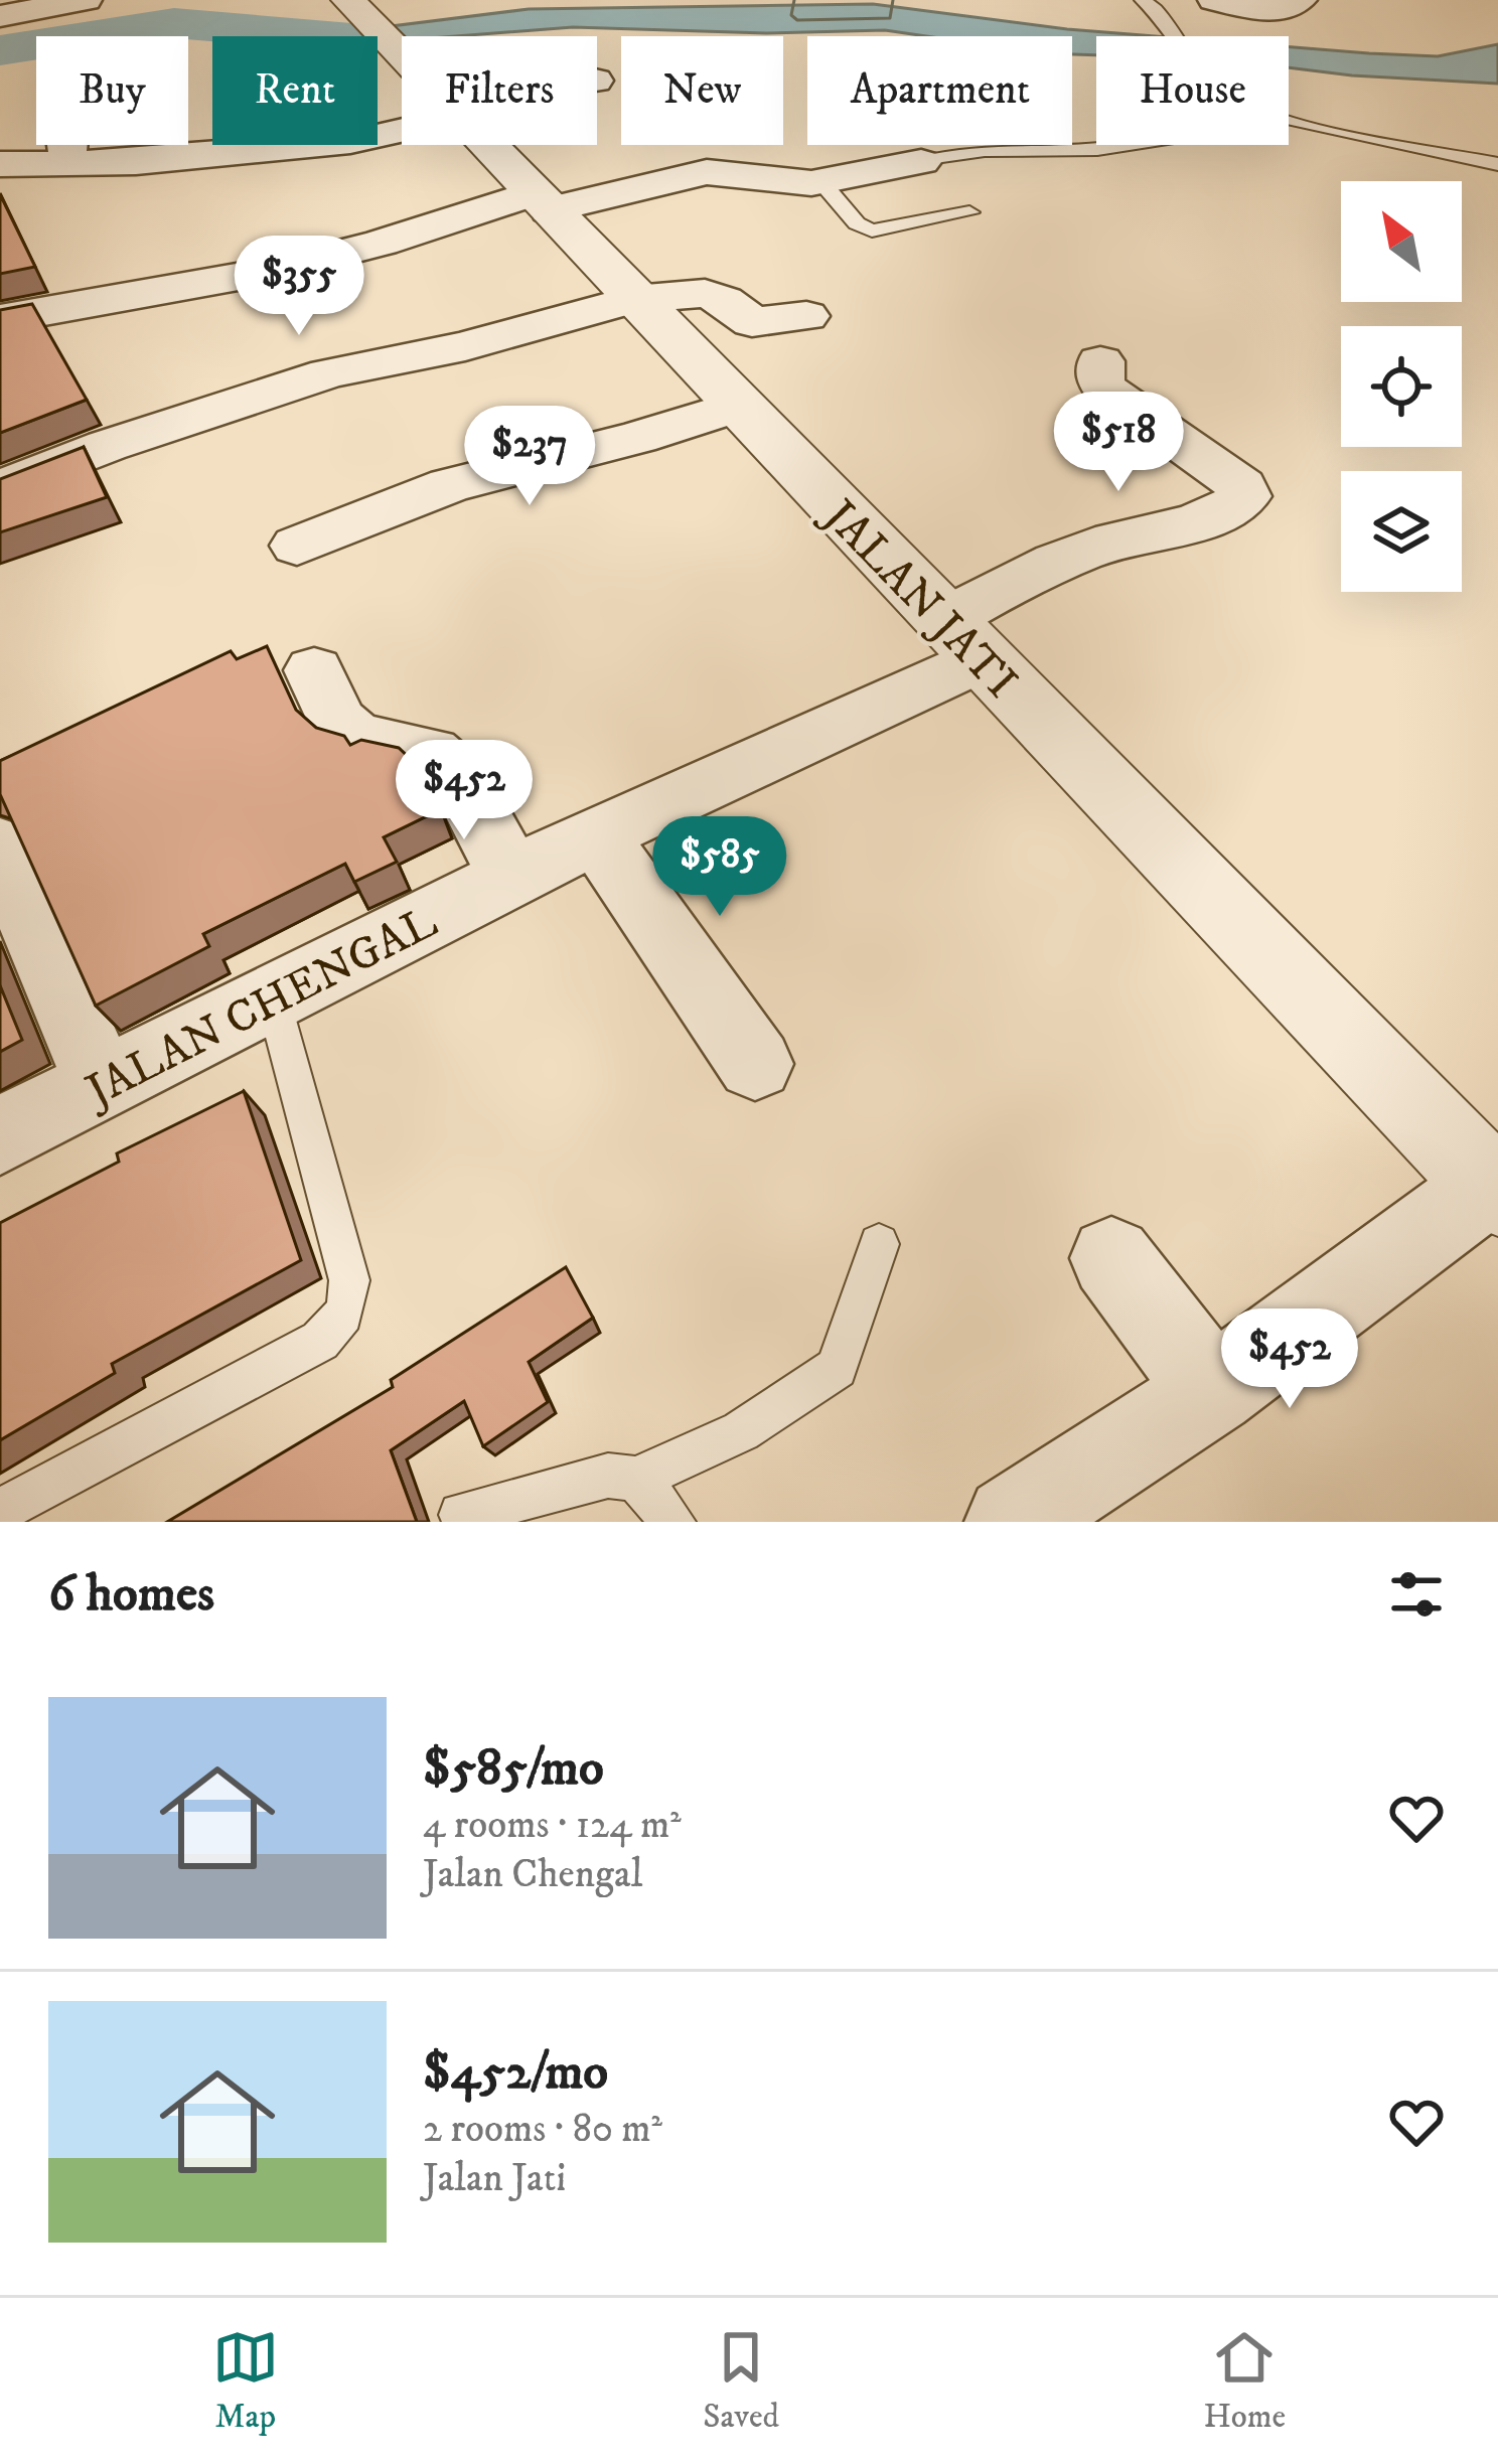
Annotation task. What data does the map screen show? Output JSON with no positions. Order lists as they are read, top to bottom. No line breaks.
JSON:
{"streets":{"street":["JALAN JATI","JALAN CHENGAL"]},"crossings":[["JALAN JATI","JALAN CHENGAL"]],"north":"top left","page":{"chip":["Buy","Rent","Filters","New","Apartment","House"],"price":["$355","$518","$237","$452","$585","$452"],"heading":"6 homes","list":[{"name":"$585/mo","note":"4 rooms · 124 m² · Jalan Chengal"},{"name":"$452/mo","note":"2 rooms · 80 m² · Jalan Jati"}],"tabs":["Map","Saved","Home"]}}
